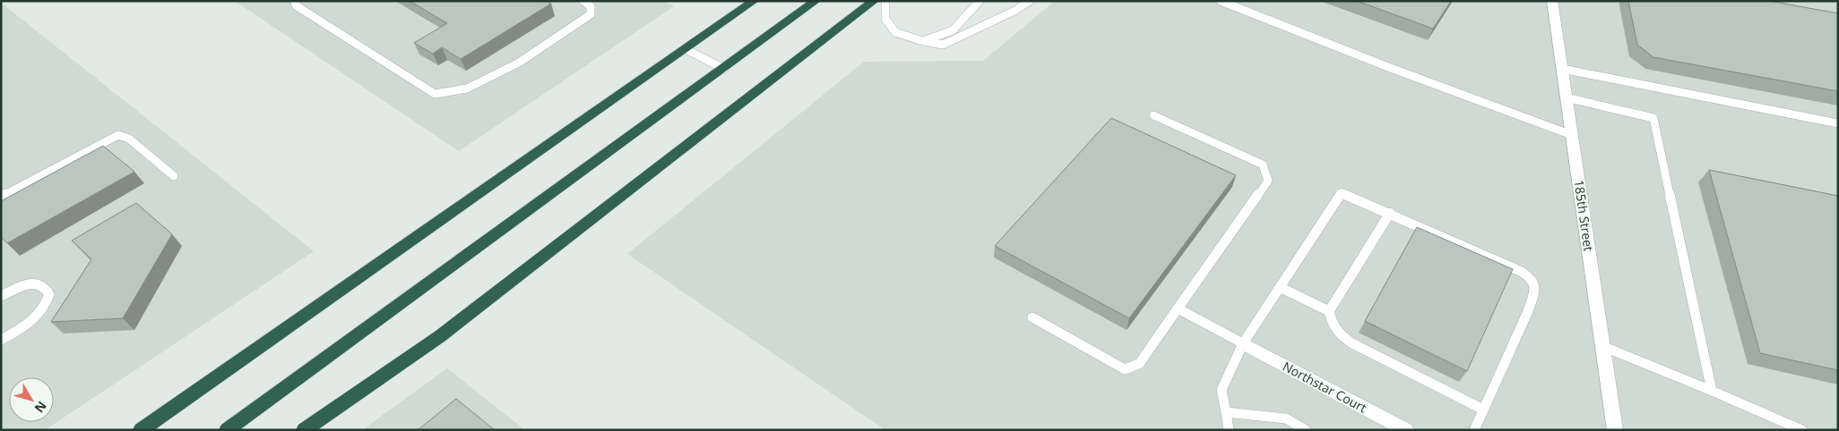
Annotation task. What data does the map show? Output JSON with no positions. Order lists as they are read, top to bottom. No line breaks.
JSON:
{"streets":{"street":["185th Street","Northstar Court"]},"north":"bottom right"}
